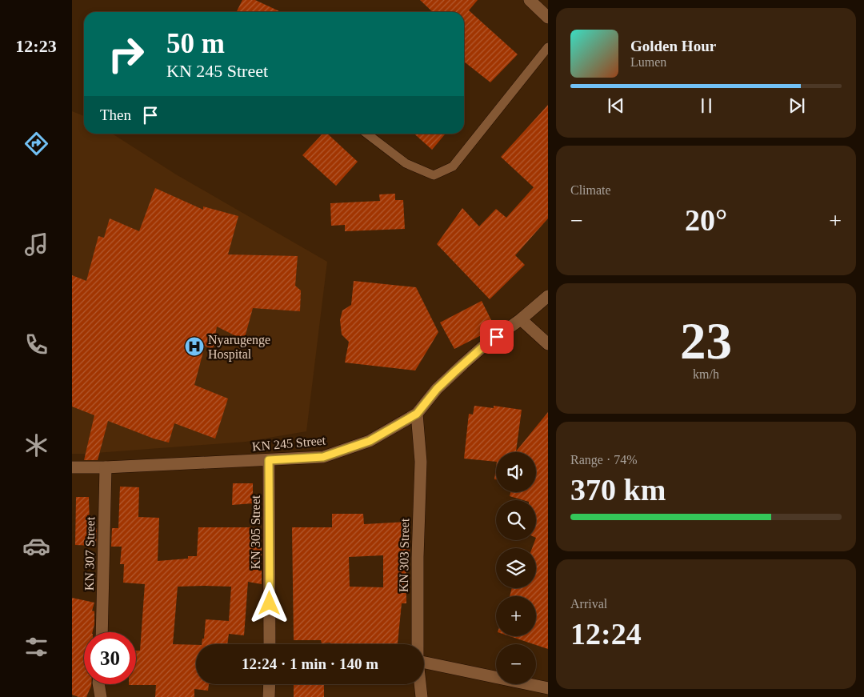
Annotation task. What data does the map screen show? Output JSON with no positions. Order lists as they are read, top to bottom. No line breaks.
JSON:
{"streets":{"street":["KN 245 Street","KN 305 Street","KN 307 Street","KN 303 Street"]},"crossings":[["KN 245 Street","KN 305 Street"],["KN 245 Street","KN 307 Street"],["KN 245 Street","KN 303 Street"]],"places":{"hospital":["Nyarugenge Hospital"]},"page":{"tabs":"12:23","turn":["50 m","KN 245 Street"],"song":["Golden Hour","Lumen"],"then":"Then","tile":["Climate",["23","km/h"],["Range · 74%","370 km"],["Arrival","12:24"]],"heat":["−","20°","+"],"map_buttons":["+","−"],"limit":"30","trip":"12:24 · 1 min · 140 m"}}
